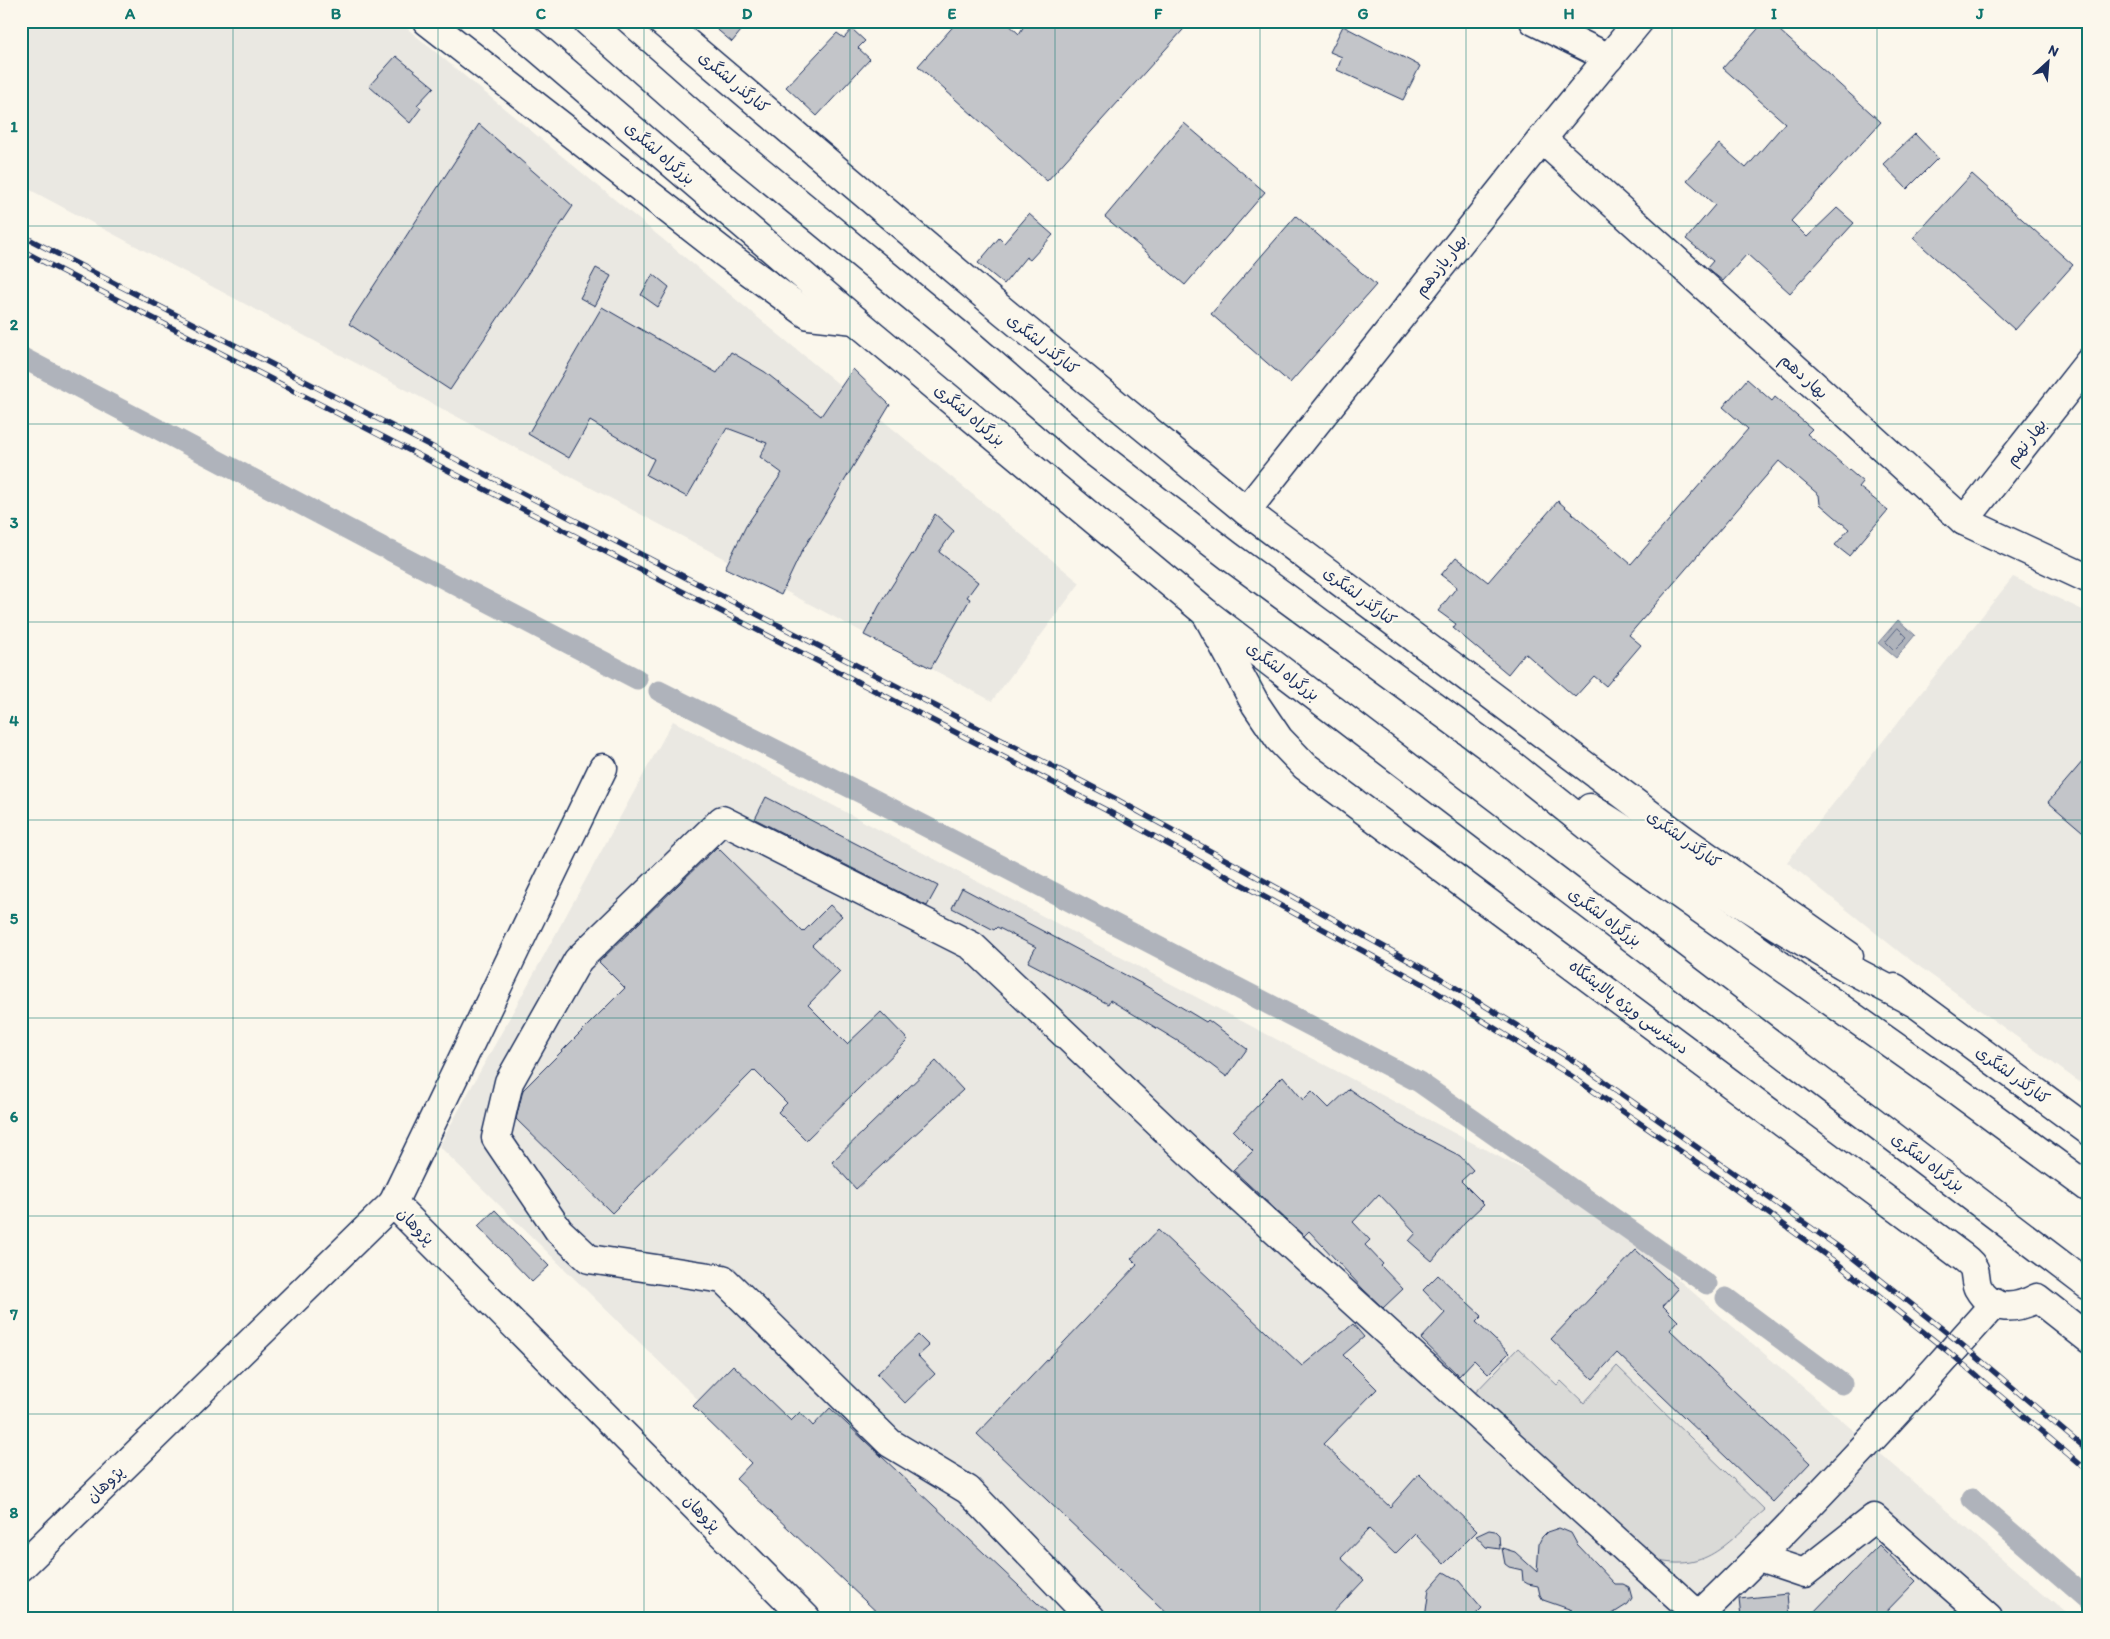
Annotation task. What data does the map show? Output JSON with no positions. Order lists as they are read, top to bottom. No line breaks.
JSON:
{"streets":{"main road":["کنارگذر لشگری","بزرگراه لشگری","بهار یازدهم","بهار دهم","بهار نهم","دسترسی ویژه پالایشگاه","پژوهان"]},"crossings":[["کنارگذر لشگری","بهار یازدهم"],["بزرگراه لشگری","دسترسی ویژه پالایشگاه"],["بهار یازدهم","بهار دهم"],["بهار دهم","بهار نهم"]],"north":"top right","grid":{"columns":["A","B","C","D","E","F","G","H","I","J"],"rows":["1","2","3","4","5","6","7","8"]}}
